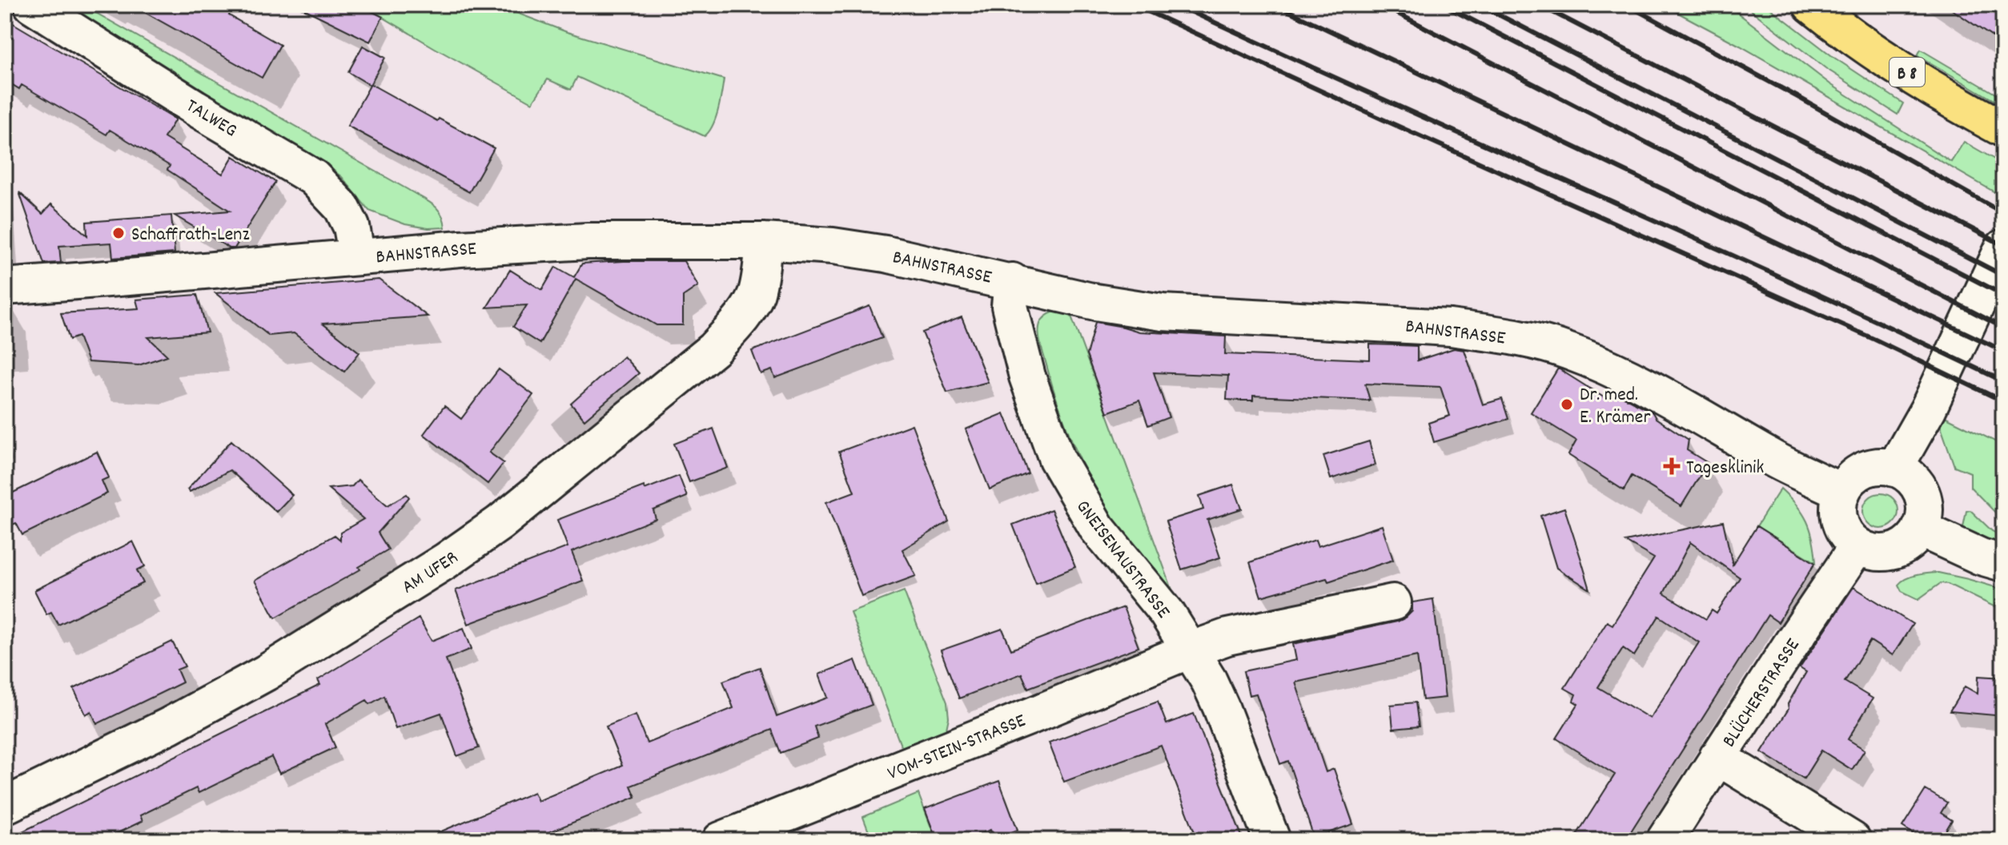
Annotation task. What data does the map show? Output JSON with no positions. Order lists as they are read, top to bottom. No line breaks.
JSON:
{"streets":{"main road":["B 8"],"street":["TALWEG","BAHNSTRASSE","GNEISENAUSTRASSE","AM UFER","BLÜCHERSTRASSE","VOM-STEIN-STRASSE"]},"crossings":[["TALWEG","BAHNSTRASSE"],["BAHNSTRASSE","GNEISENAUSTRASSE"],["BAHNSTRASSE","AM UFER"],["BAHNSTRASSE","BLÜCHERSTRASSE"],["GNEISENAUSTRASSE","VOM-STEIN-STRASSE"]],"places":{"other":["Schaffrath-Lenz","Dr. med. E. Krämer"],"health":["Tagesklinik"]}}
